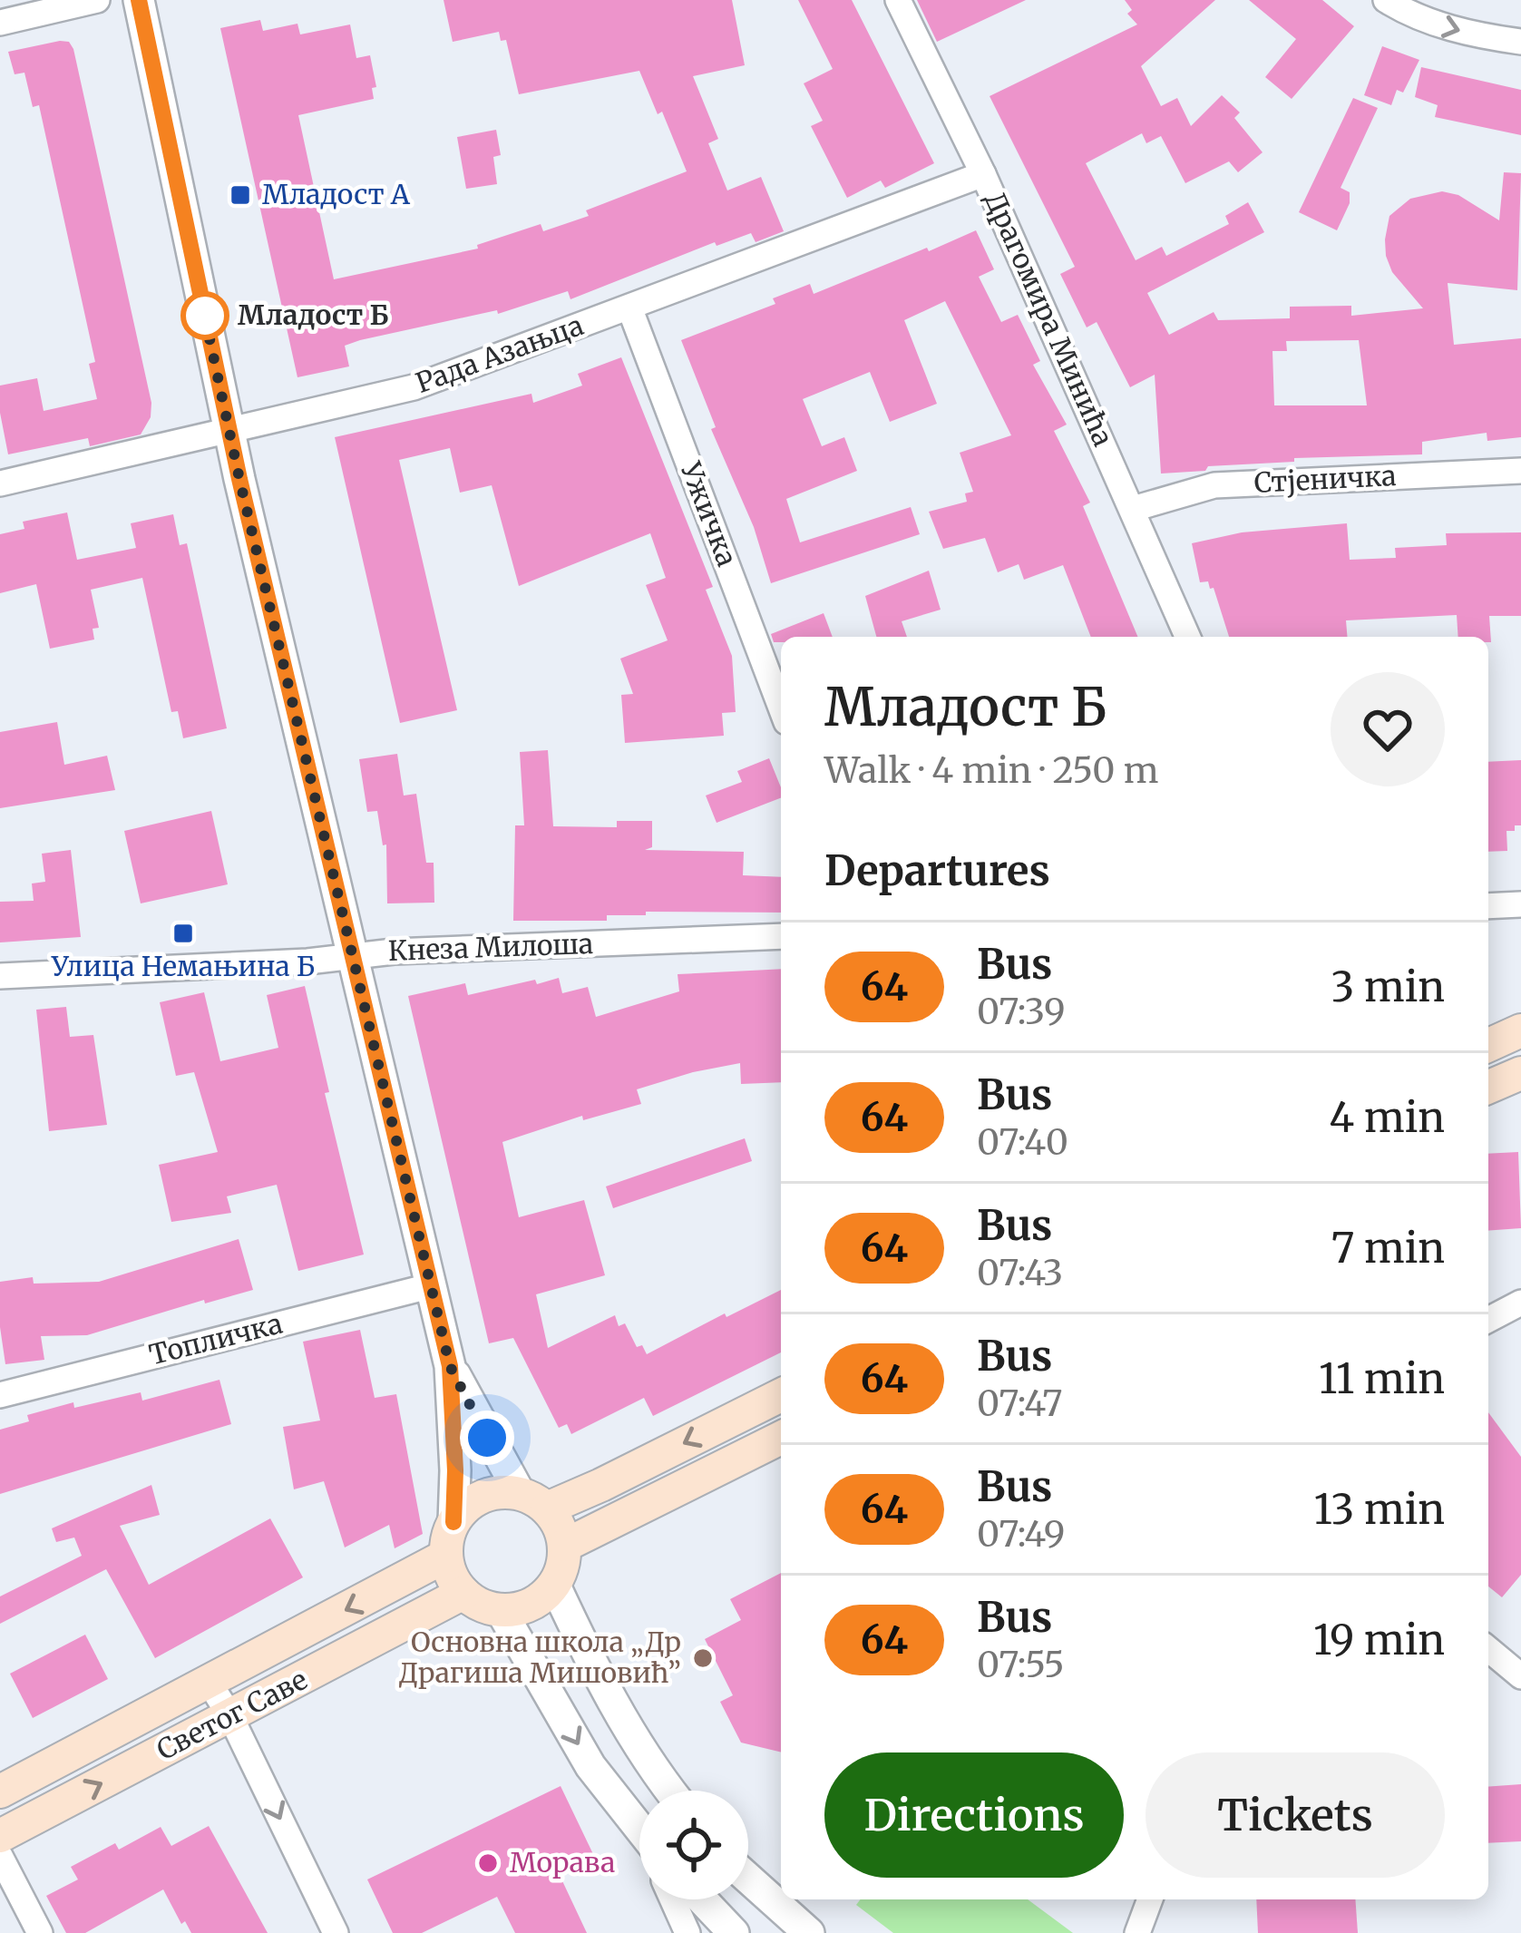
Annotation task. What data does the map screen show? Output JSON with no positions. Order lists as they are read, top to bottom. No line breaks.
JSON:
{"streets":{"main road":["Светог Саве"],"street":["Драгомира Минића","Рада Азањца","Стјеничка","Ужичка","Кнеза Милоша","Топличка"]},"crossings":[["Драгомира Минића","Рада Азањца"],["Драгомира Минића","Стјеничка"],["Рада Азањца","Ужичка"]],"places":{"transit":["Младост А","Улица Немањина Б"],"other":["Младост Б","Основна школа „Др Драгиша Мишовић”","Морава"]},"lines":["bus line 64"],"page":{"heading":[["Младост Б","Walk · 4 min · 250 m"],"Departures"],"list":[{"mark":"64","name":"Bus","note":"07:39","value":"3 min"},{"mark":"64","name":"Bus","note":"07:40","value":"4 min"},{"mark":"64","name":"Bus","note":"07:43","value":"7 min"},{"mark":"64","name":"Bus","note":"07:47","value":"11 min"},{"mark":"64","name":"Bus","note":"07:49","value":"13 min"},{"mark":"64","name":"Bus","note":"07:55","value":"19 min"}],"buttons":["Directions","Tickets"]}}
